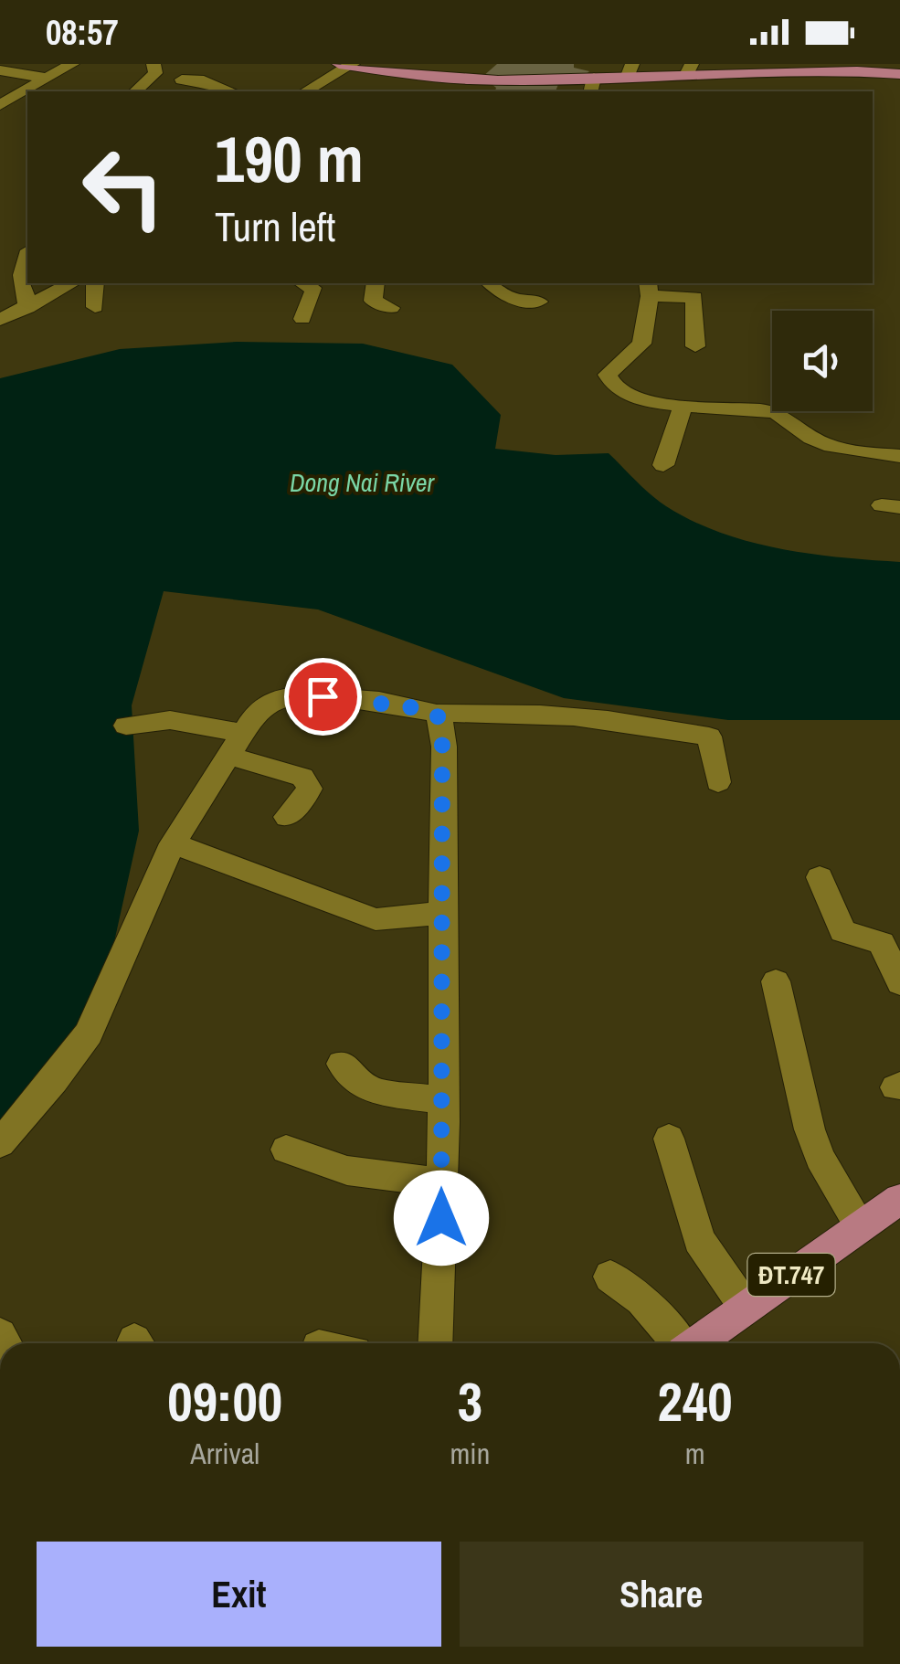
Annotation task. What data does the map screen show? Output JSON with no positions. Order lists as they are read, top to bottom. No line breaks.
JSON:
{"streets":{"main road":["ĐT.747"]},"water":["Dong Nai River"],"page":{"status":"08:57","turn":["190 m","Turn left"],"eta":["09:00","Arrival","3","min","240","m"],"buttons":["Exit","Share"]}}
